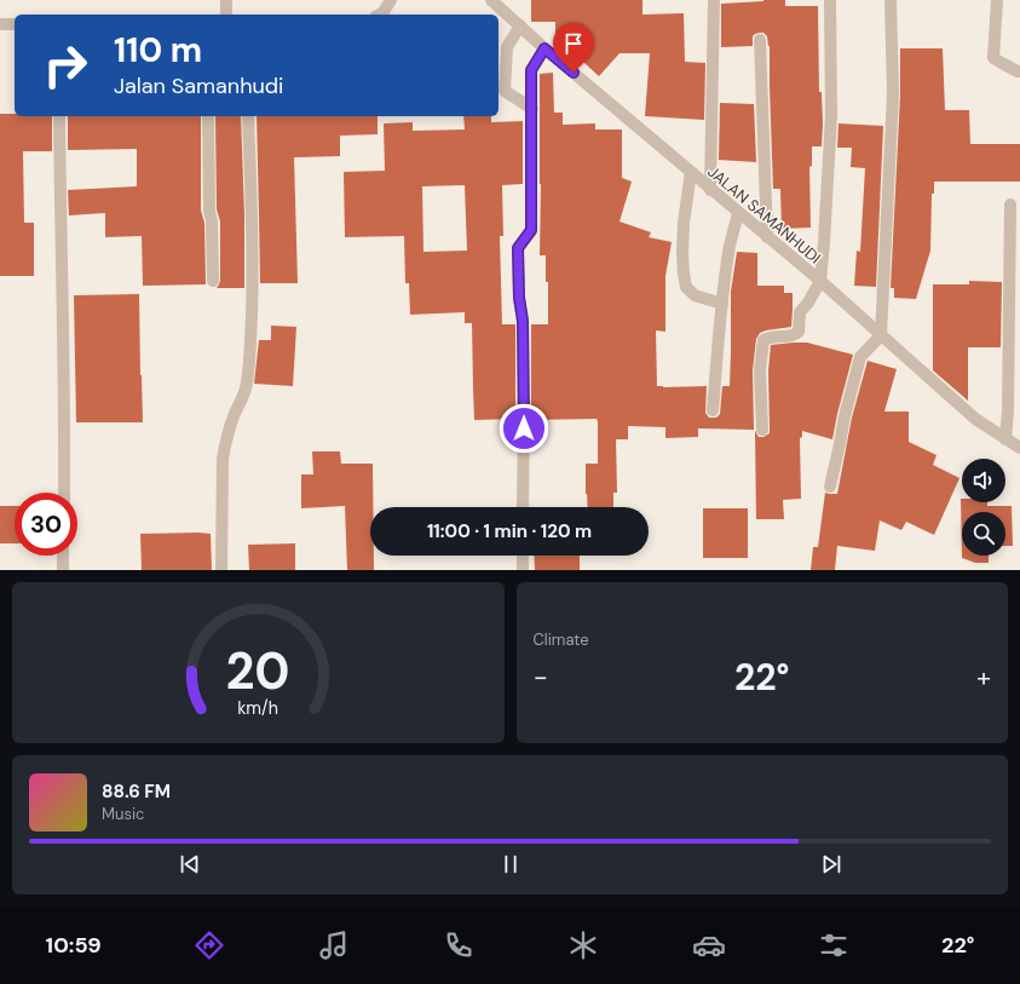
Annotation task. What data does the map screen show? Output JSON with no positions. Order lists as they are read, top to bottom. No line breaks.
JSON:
{"streets":{"street":["JALAN SAMANHUDI"]},"page":{"turn":["110 m","Jalan Samanhudi"],"limit":"30","trip":"11:00 · 1 min · 120 m","tile":"Climate","heat":["−","22°","+"],"song":["88.6 FM","Music"],"tabs":["10:59","22°"],"gauge":["20","km/h"]}}
